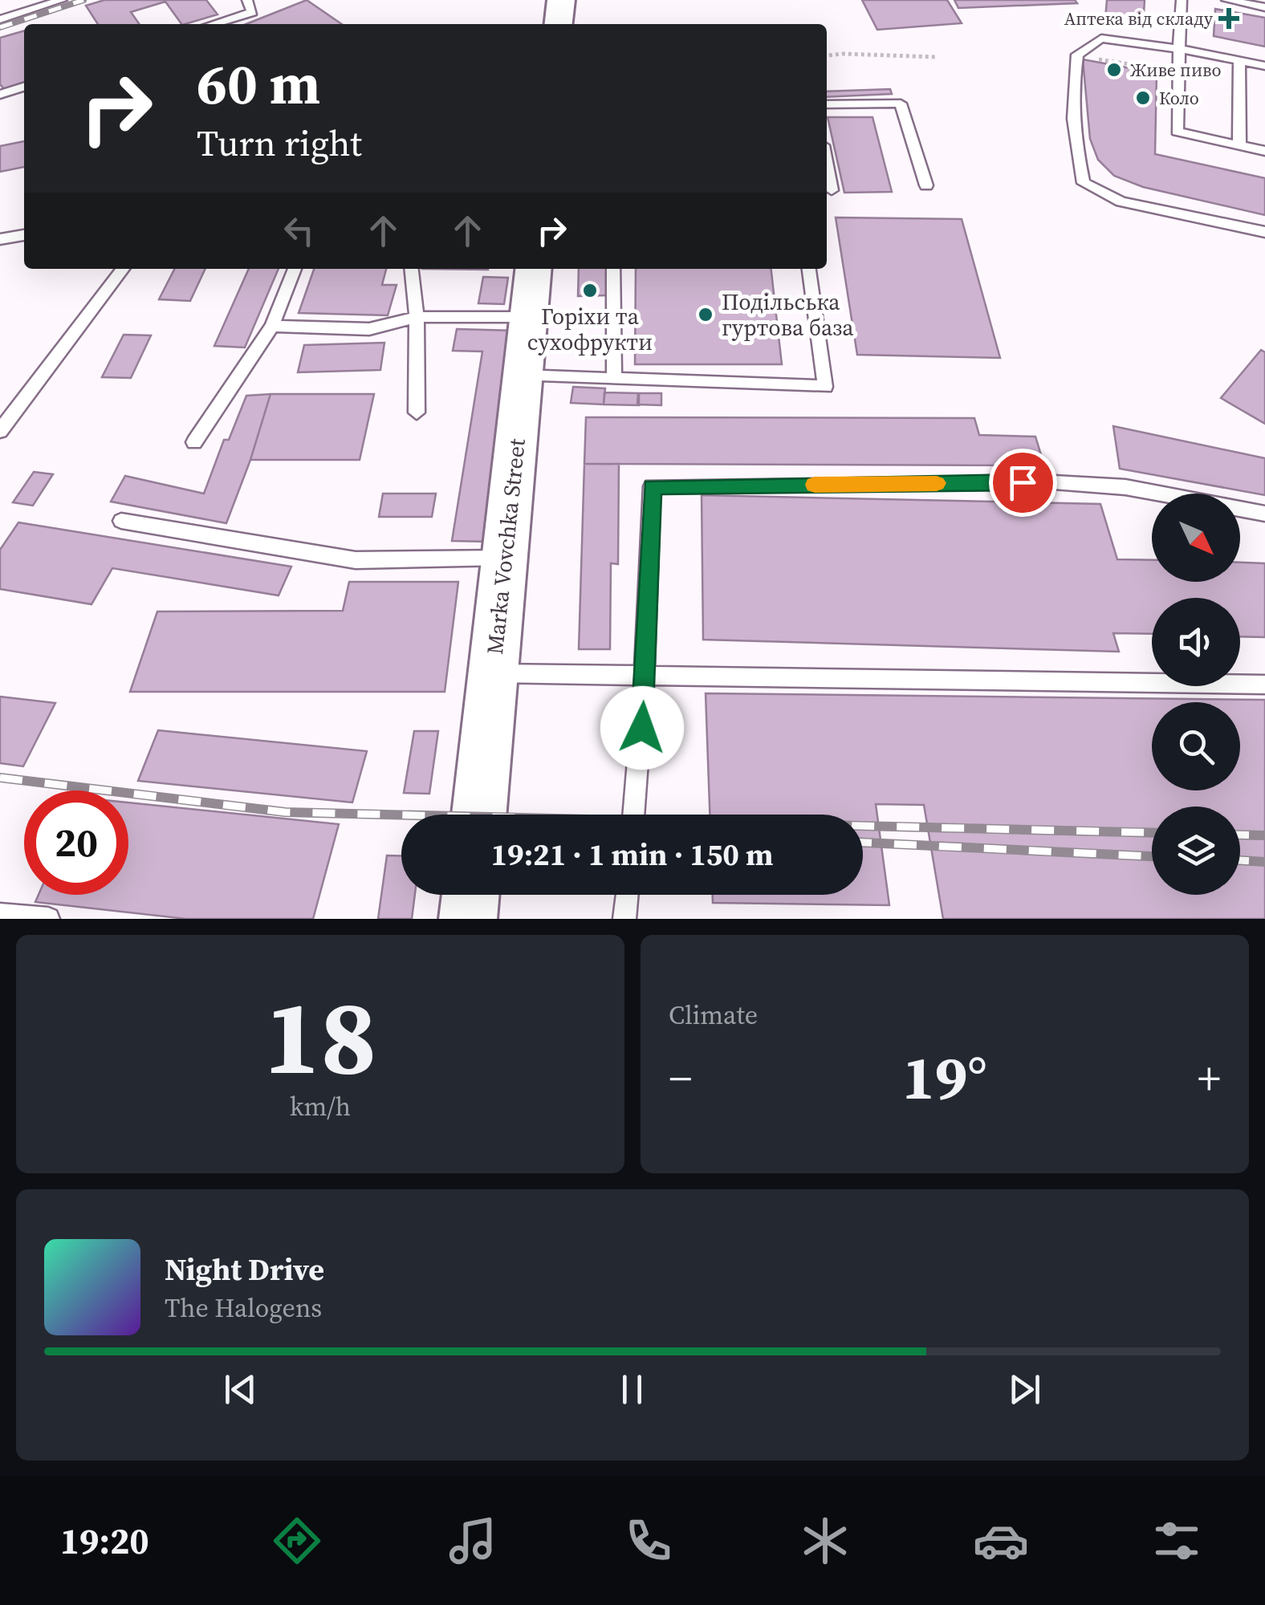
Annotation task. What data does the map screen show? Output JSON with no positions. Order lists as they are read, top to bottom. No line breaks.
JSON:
{"streets":{"main road":["Marka Vovchka Street"]},"places":{"health":["Аптека від складу"],"other":["Живе пиво","Коло","Горіхи та сухофрукти","Подільська гуртова база"]},"north":"bottom right","page":{"turn":["60 m","Turn right"],"limit":"20","trip":"19:21 · 1 min · 150 m","tile":[["18","km/h"],"Climate"],"heat":["−","19°","+"],"song":["Night Drive","The Halogens"],"tabs":"19:20"}}
